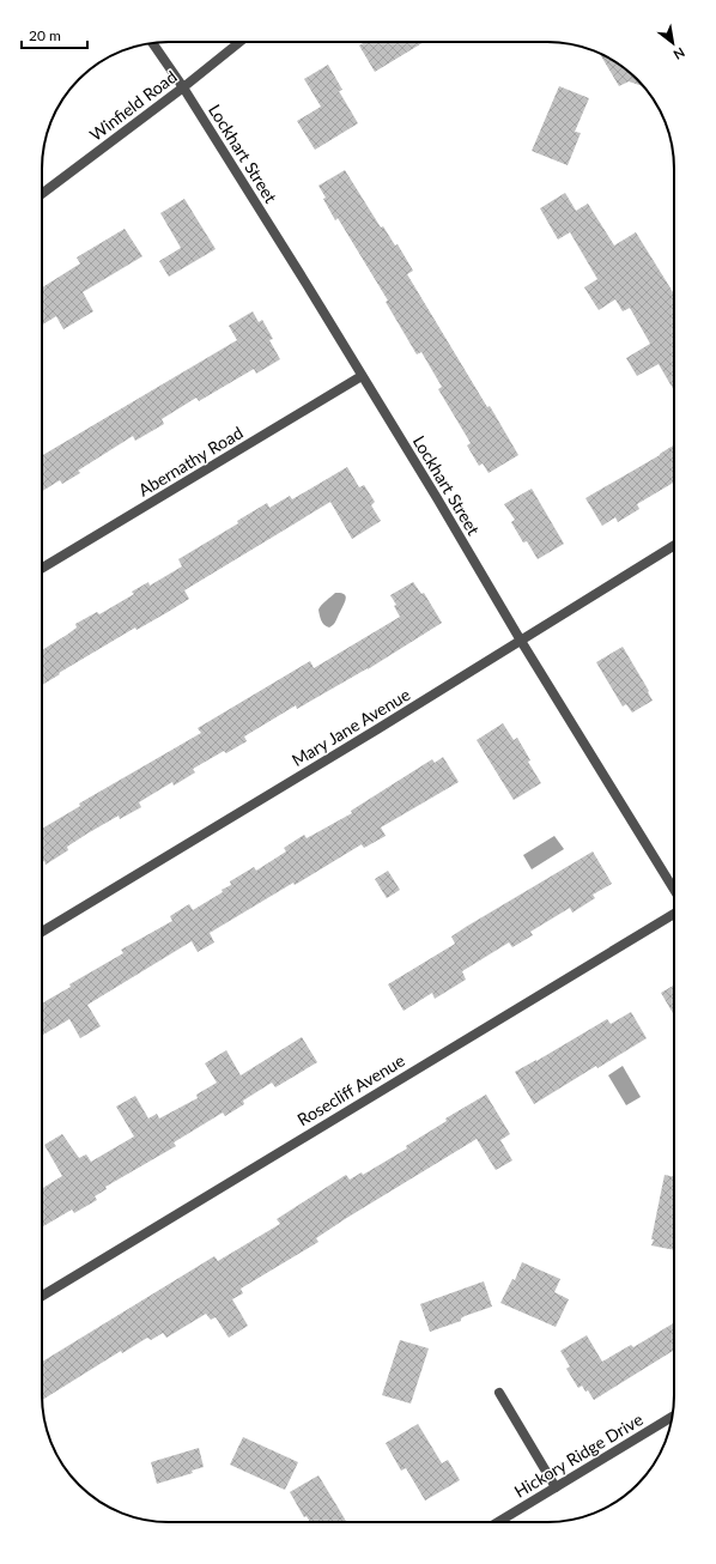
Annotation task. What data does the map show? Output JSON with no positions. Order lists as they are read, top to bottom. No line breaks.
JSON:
{"streets":{"street":["Winfield Road","Lockhart Street","Abernathy Road","Mary Jane Avenue","Rosecliff Avenue","Hickory Ridge Drive"]},"crossings":[["Winfield Road","Lockhart Street"],["Lockhart Street","Abernathy Road"],["Lockhart Street","Mary Jane Avenue"]],"scale_bar":"20 m","north":"bottom right"}
